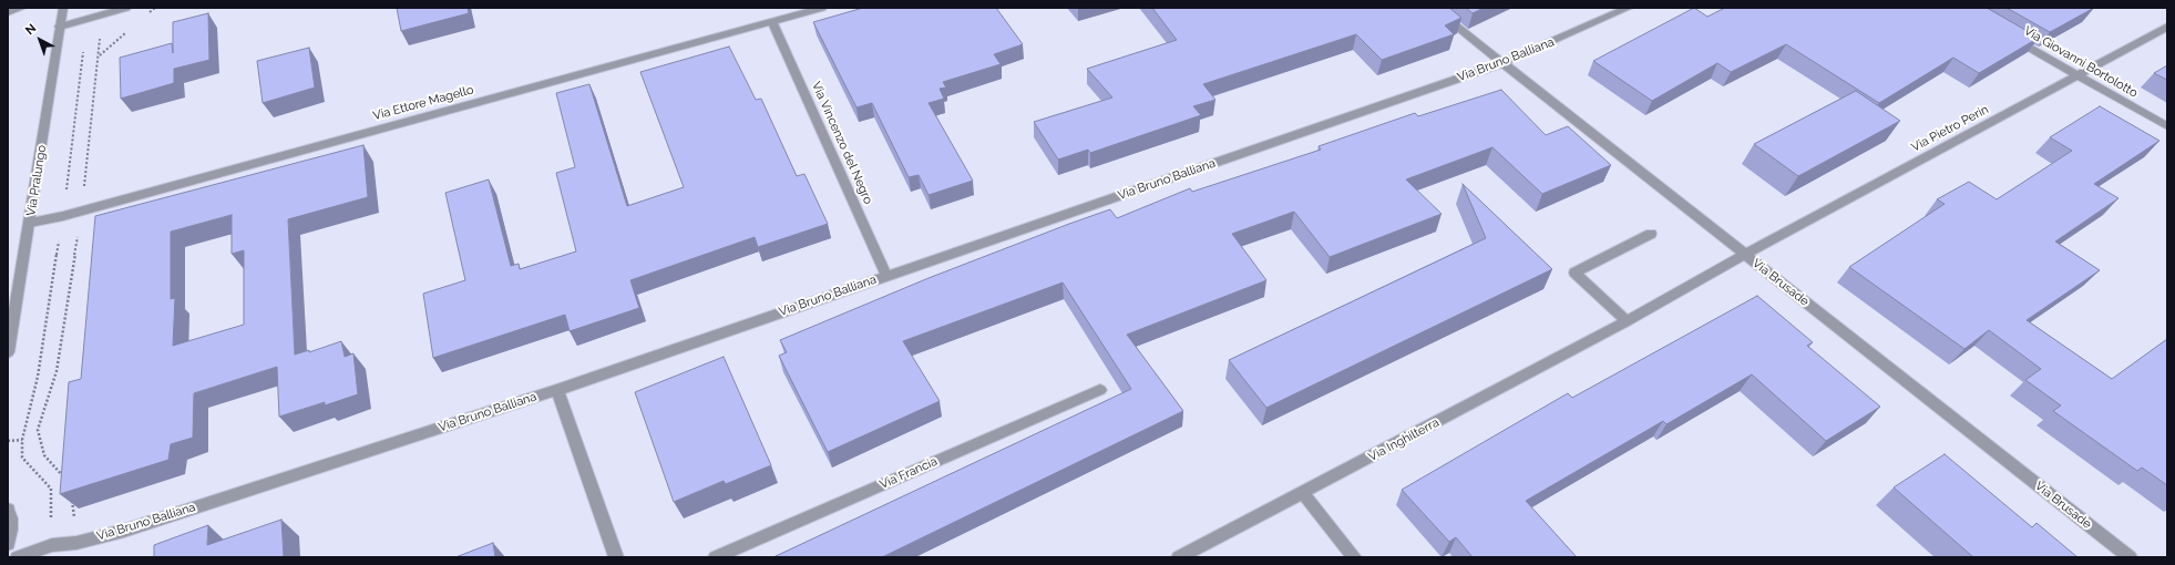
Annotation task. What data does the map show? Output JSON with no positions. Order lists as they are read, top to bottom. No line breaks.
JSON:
{"streets":{"street":["Via Bruno Balliana","Via Giovanni Bortolotto","Via Ettore Magello","Via Pietro Perin","Via Vincenzo del Negro","Via Pralungo","Via Brusade","Via Inghilterra","Via Francia"]},"crossings":[["Via Bruno Balliana","Via Vincenzo del Negro"],["Via Bruno Balliana","Via Brusade"],["Via Giovanni Bortolotto","Via Pietro Perin"],["Via Ettore Magello","Via Vincenzo del Negro"],["Via Ettore Magello","Via Pralungo"],["Via Pietro Perin","Via Brusade"],["Via Pietro Perin","Via Inghilterra"],["Via Brusade","Via Inghilterra"]],"north":"top left"}
